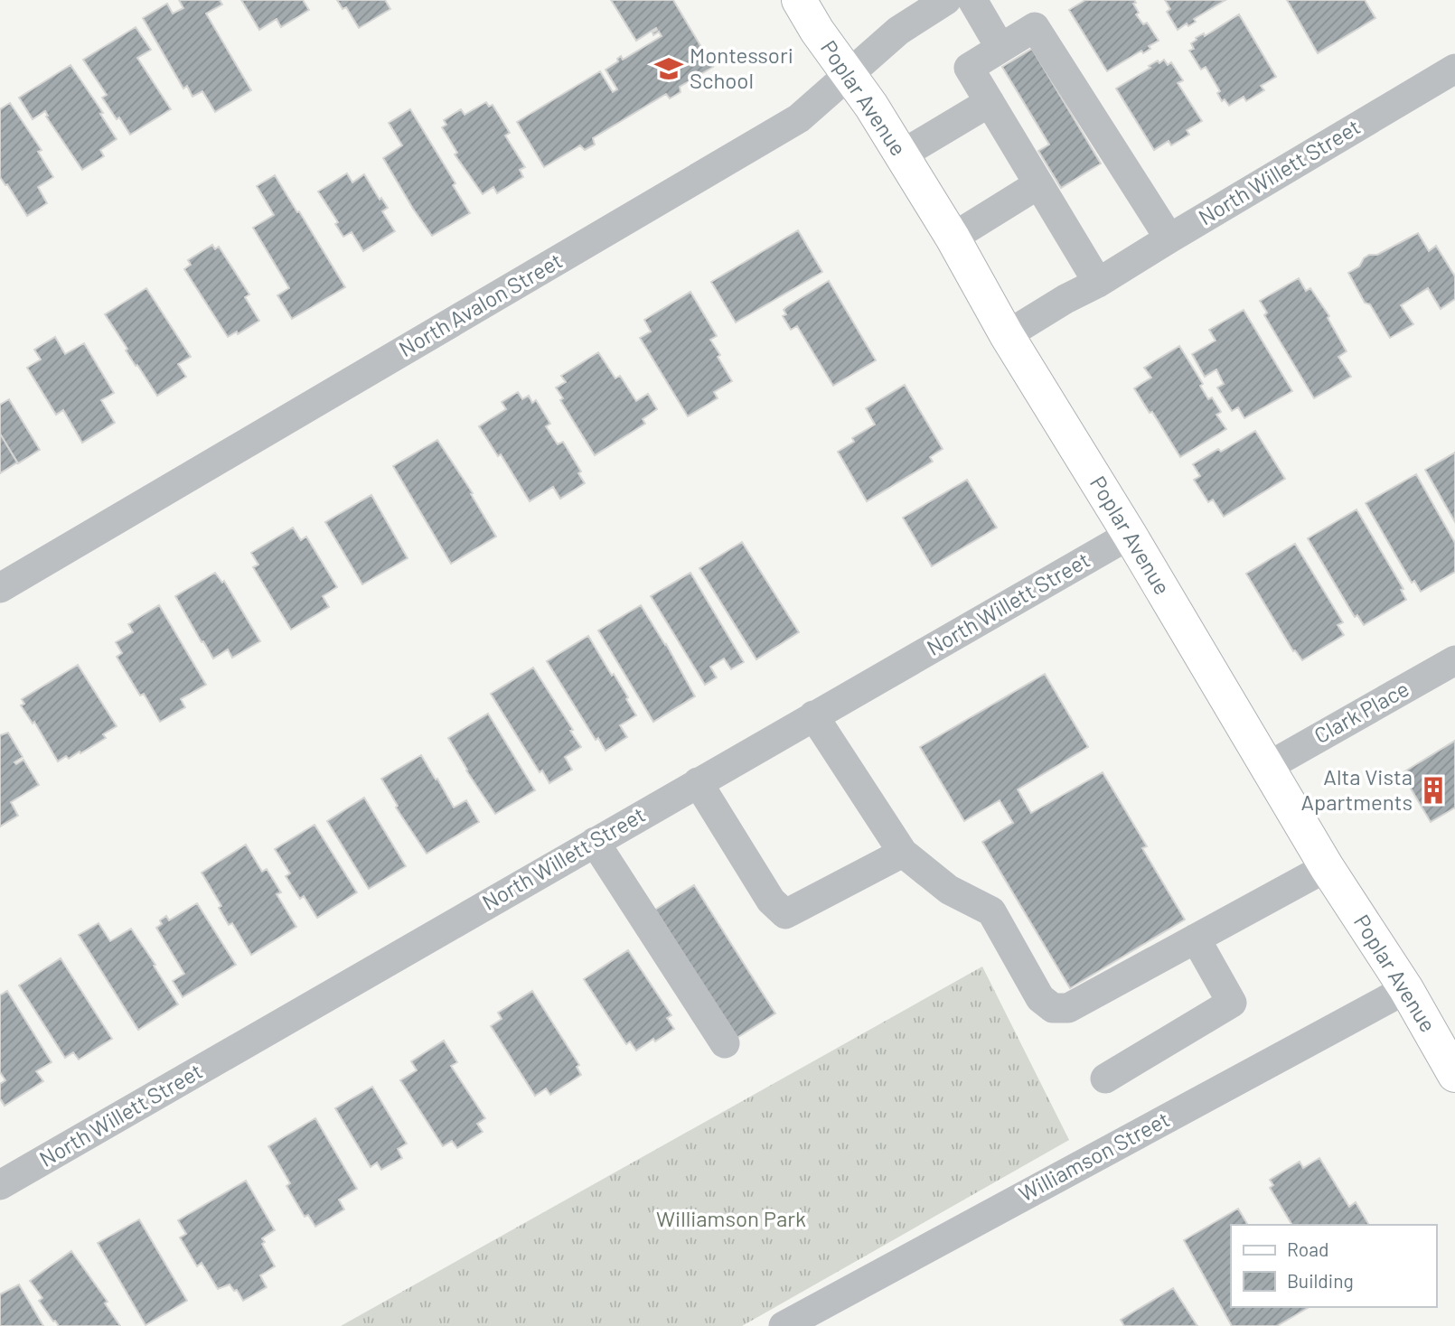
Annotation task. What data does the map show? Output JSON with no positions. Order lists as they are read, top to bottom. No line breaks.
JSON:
{"streets":{"main road":["Poplar Avenue"],"street":["North Willett Street","North Avalon Street","Clark Place","Williamson Street"]},"crossings":[["Poplar Avenue","North Willett Street"],["Poplar Avenue","North Avalon Street"],["Poplar Avenue","Clark Place"],["Poplar Avenue","Williamson Street"]],"parks":["Williamson Park"],"places":{"school or university":["Montessori School"],"building":["Alta Vista Apartments"]},"legend":["Road","Building"]}
